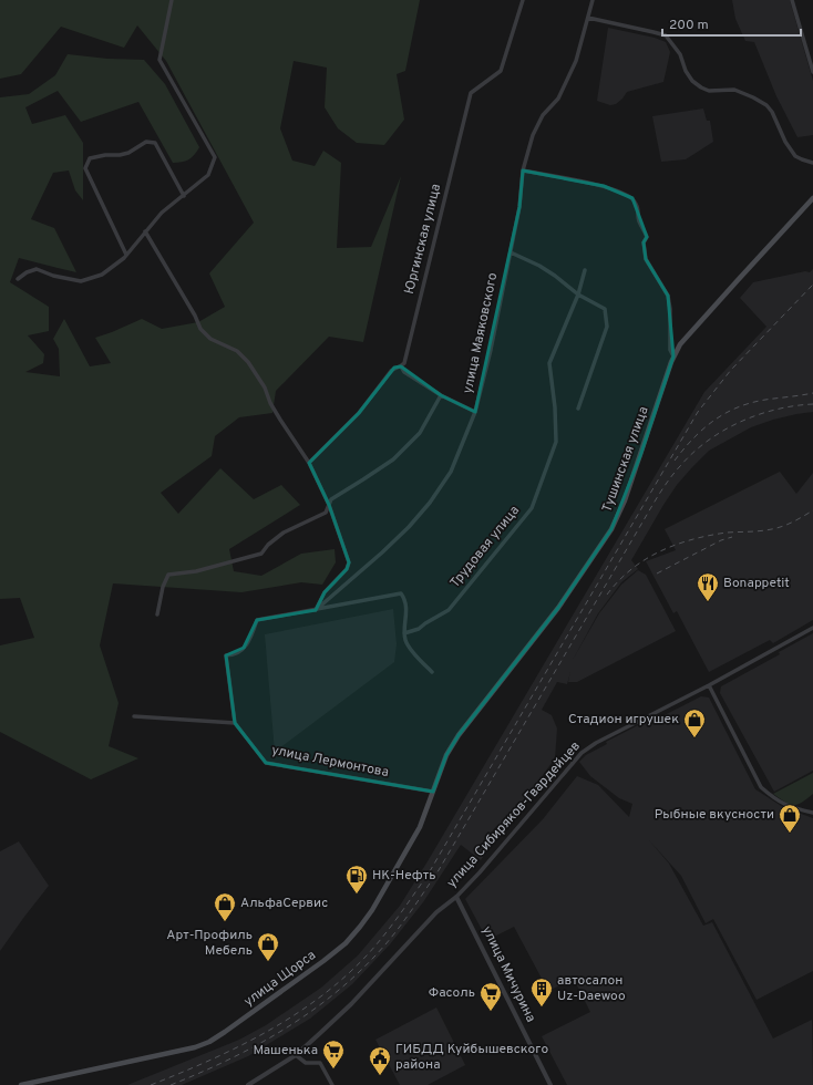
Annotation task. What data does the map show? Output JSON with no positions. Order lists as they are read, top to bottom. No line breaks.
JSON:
{"streets":{"main road":["Тушинская улица","улица Щорса"],"street":["Юргинская улица","улица Маяковского","Трудовая улица","улица Лермонтова","улица Сибиряков-Гвардейцев","улица Мичурина"]},"crossings":[["Тушинская улица","улица Щорса"],["улица Лермонтова","улица Щорса"],["улица Сибиряков-Гвардейцев","улица Мичурина"]],"places":{"restaurant":["Bonappetit"],"shop":["Стадион игрушек","Рыбные вкусности","АльфаСервис","Арт-Профиль Мебель"],"fuel station":["НК-Нефть"],"building":["автосалон Uz-Daewoo"],"supermarket":["Фасоль","Машенька"],"public building":["ГИБДД Куйбышевского района"]},"scale_bar":"200 m"}
